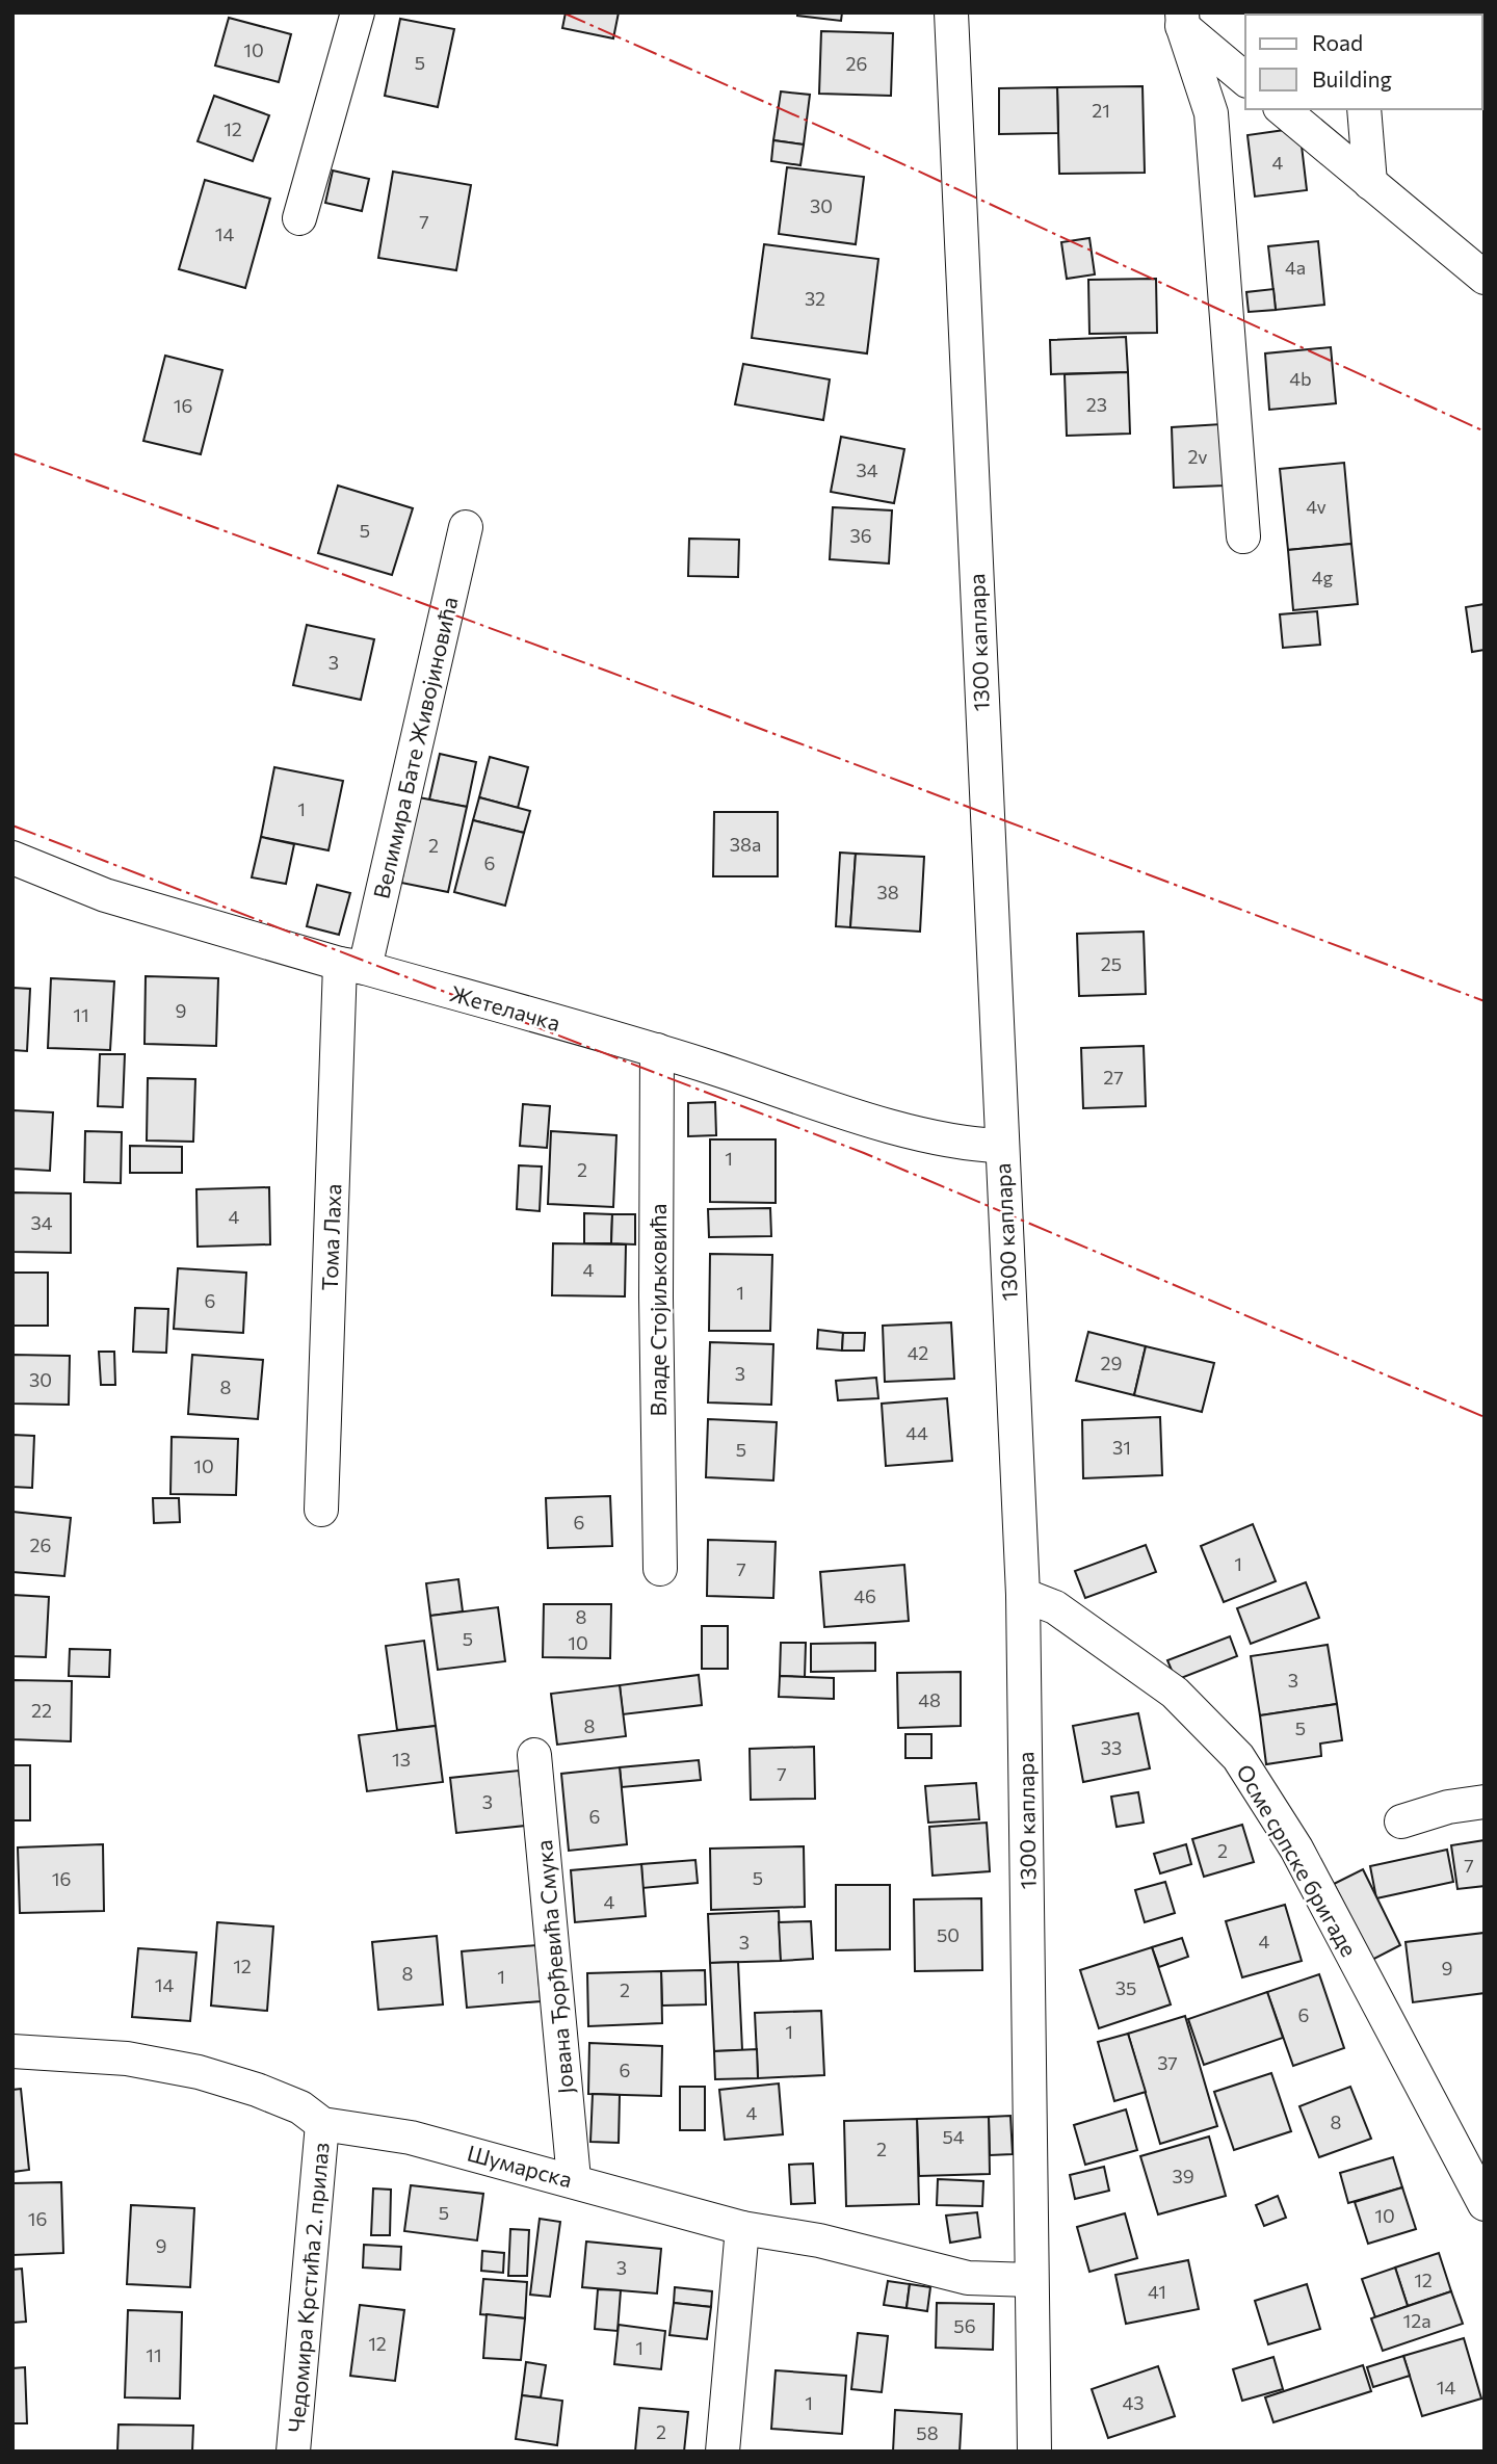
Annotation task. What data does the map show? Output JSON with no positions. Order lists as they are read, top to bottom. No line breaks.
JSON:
{"streets":{"street":["1300 каплара","Велимира Бате Живојиновића","Жетелачка","Тома Лаха","Владе Стојиљковића","Осме српске бригаде","Јована Ђорђевића Смука","Шумарска","Чедомира Крстића 2. прилаз"]},"crossings":[["1300 каплара","Жетелачка"],["1300 каплара","Осме српске бригаде"],["1300 каплара","Шумарска"],["Велимира Бате Живојиновића","Жетелачка"],["Велимира Бате Живојиновића","Тома Лаха"],["Жетелачка","Тома Лаха"],["Жетелачка","Владе Стојиљковића"],["Јована Ђорђевића Смука","Шумарска"],["Шумарска","Чедомира Крстића 2. прилаз"]],"house_numbers":["10","5","26","21","12","4","30","7","14","4a","32","4b","23","16","2v","34","4v","5","36","4g","3","1","38a","2","6","38","25","9","11","27","1","2","4","34","4","1","6","42","29","3","30","8","44","31","5","10","6","26","1","7","46","8","5","10","3","48","22","8","5","33","13","7","3","6","2","7","5","16","4","50","4","3","12","9","8","1","14","35","2","6","1","37","6","4","8","54","2","39","5","10","16","9","3","12","41","12a","56","12","1","11","14","1","43","2","58"],"legend":["Road","Building"]}
